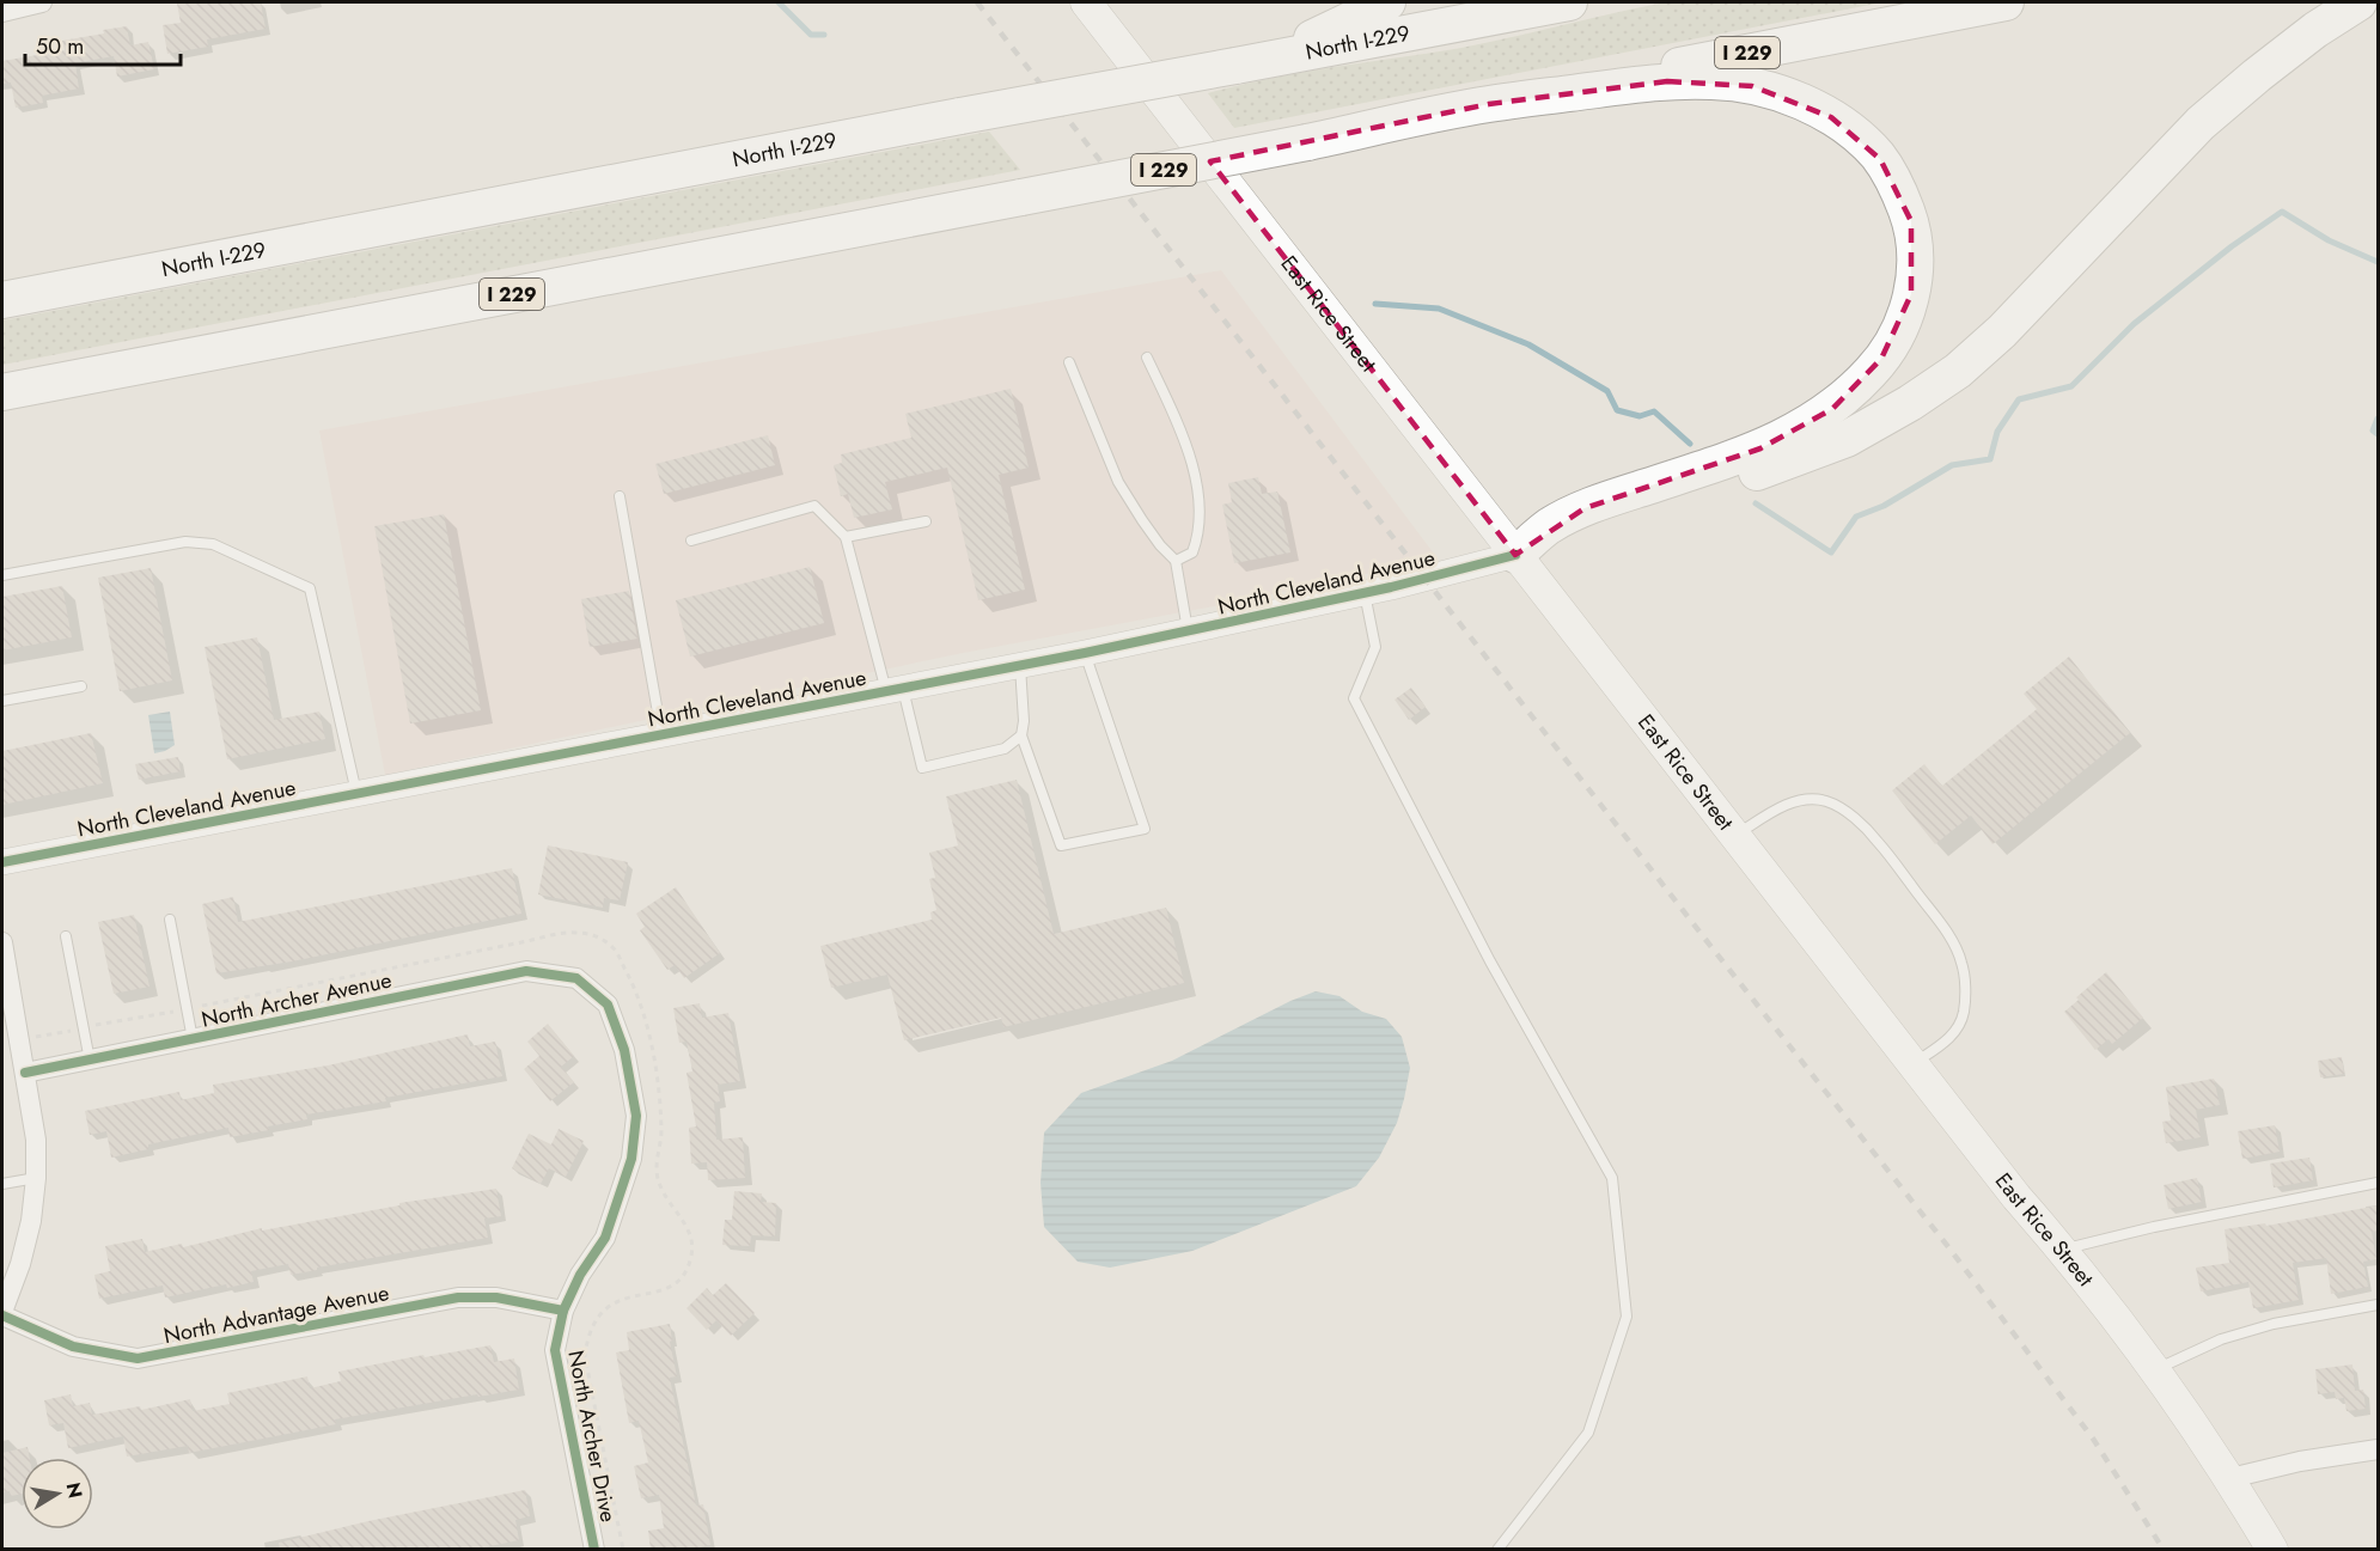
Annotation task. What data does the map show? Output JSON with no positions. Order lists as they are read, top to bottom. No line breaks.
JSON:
{"streets":{"highway":["North I-229","I 229"],"main road":["East Rice Street"],"street":["North Cleveland Avenue","North Archer Avenue","North Advantage Avenue","North Archer Drive"]},"crossings":[["East Rice Street","North Cleveland Avenue"],["North Archer Avenue","North Archer Drive"],["North Advantage Avenue","North Archer Drive"]],"scale_bar":"50 m","north":"right"}
